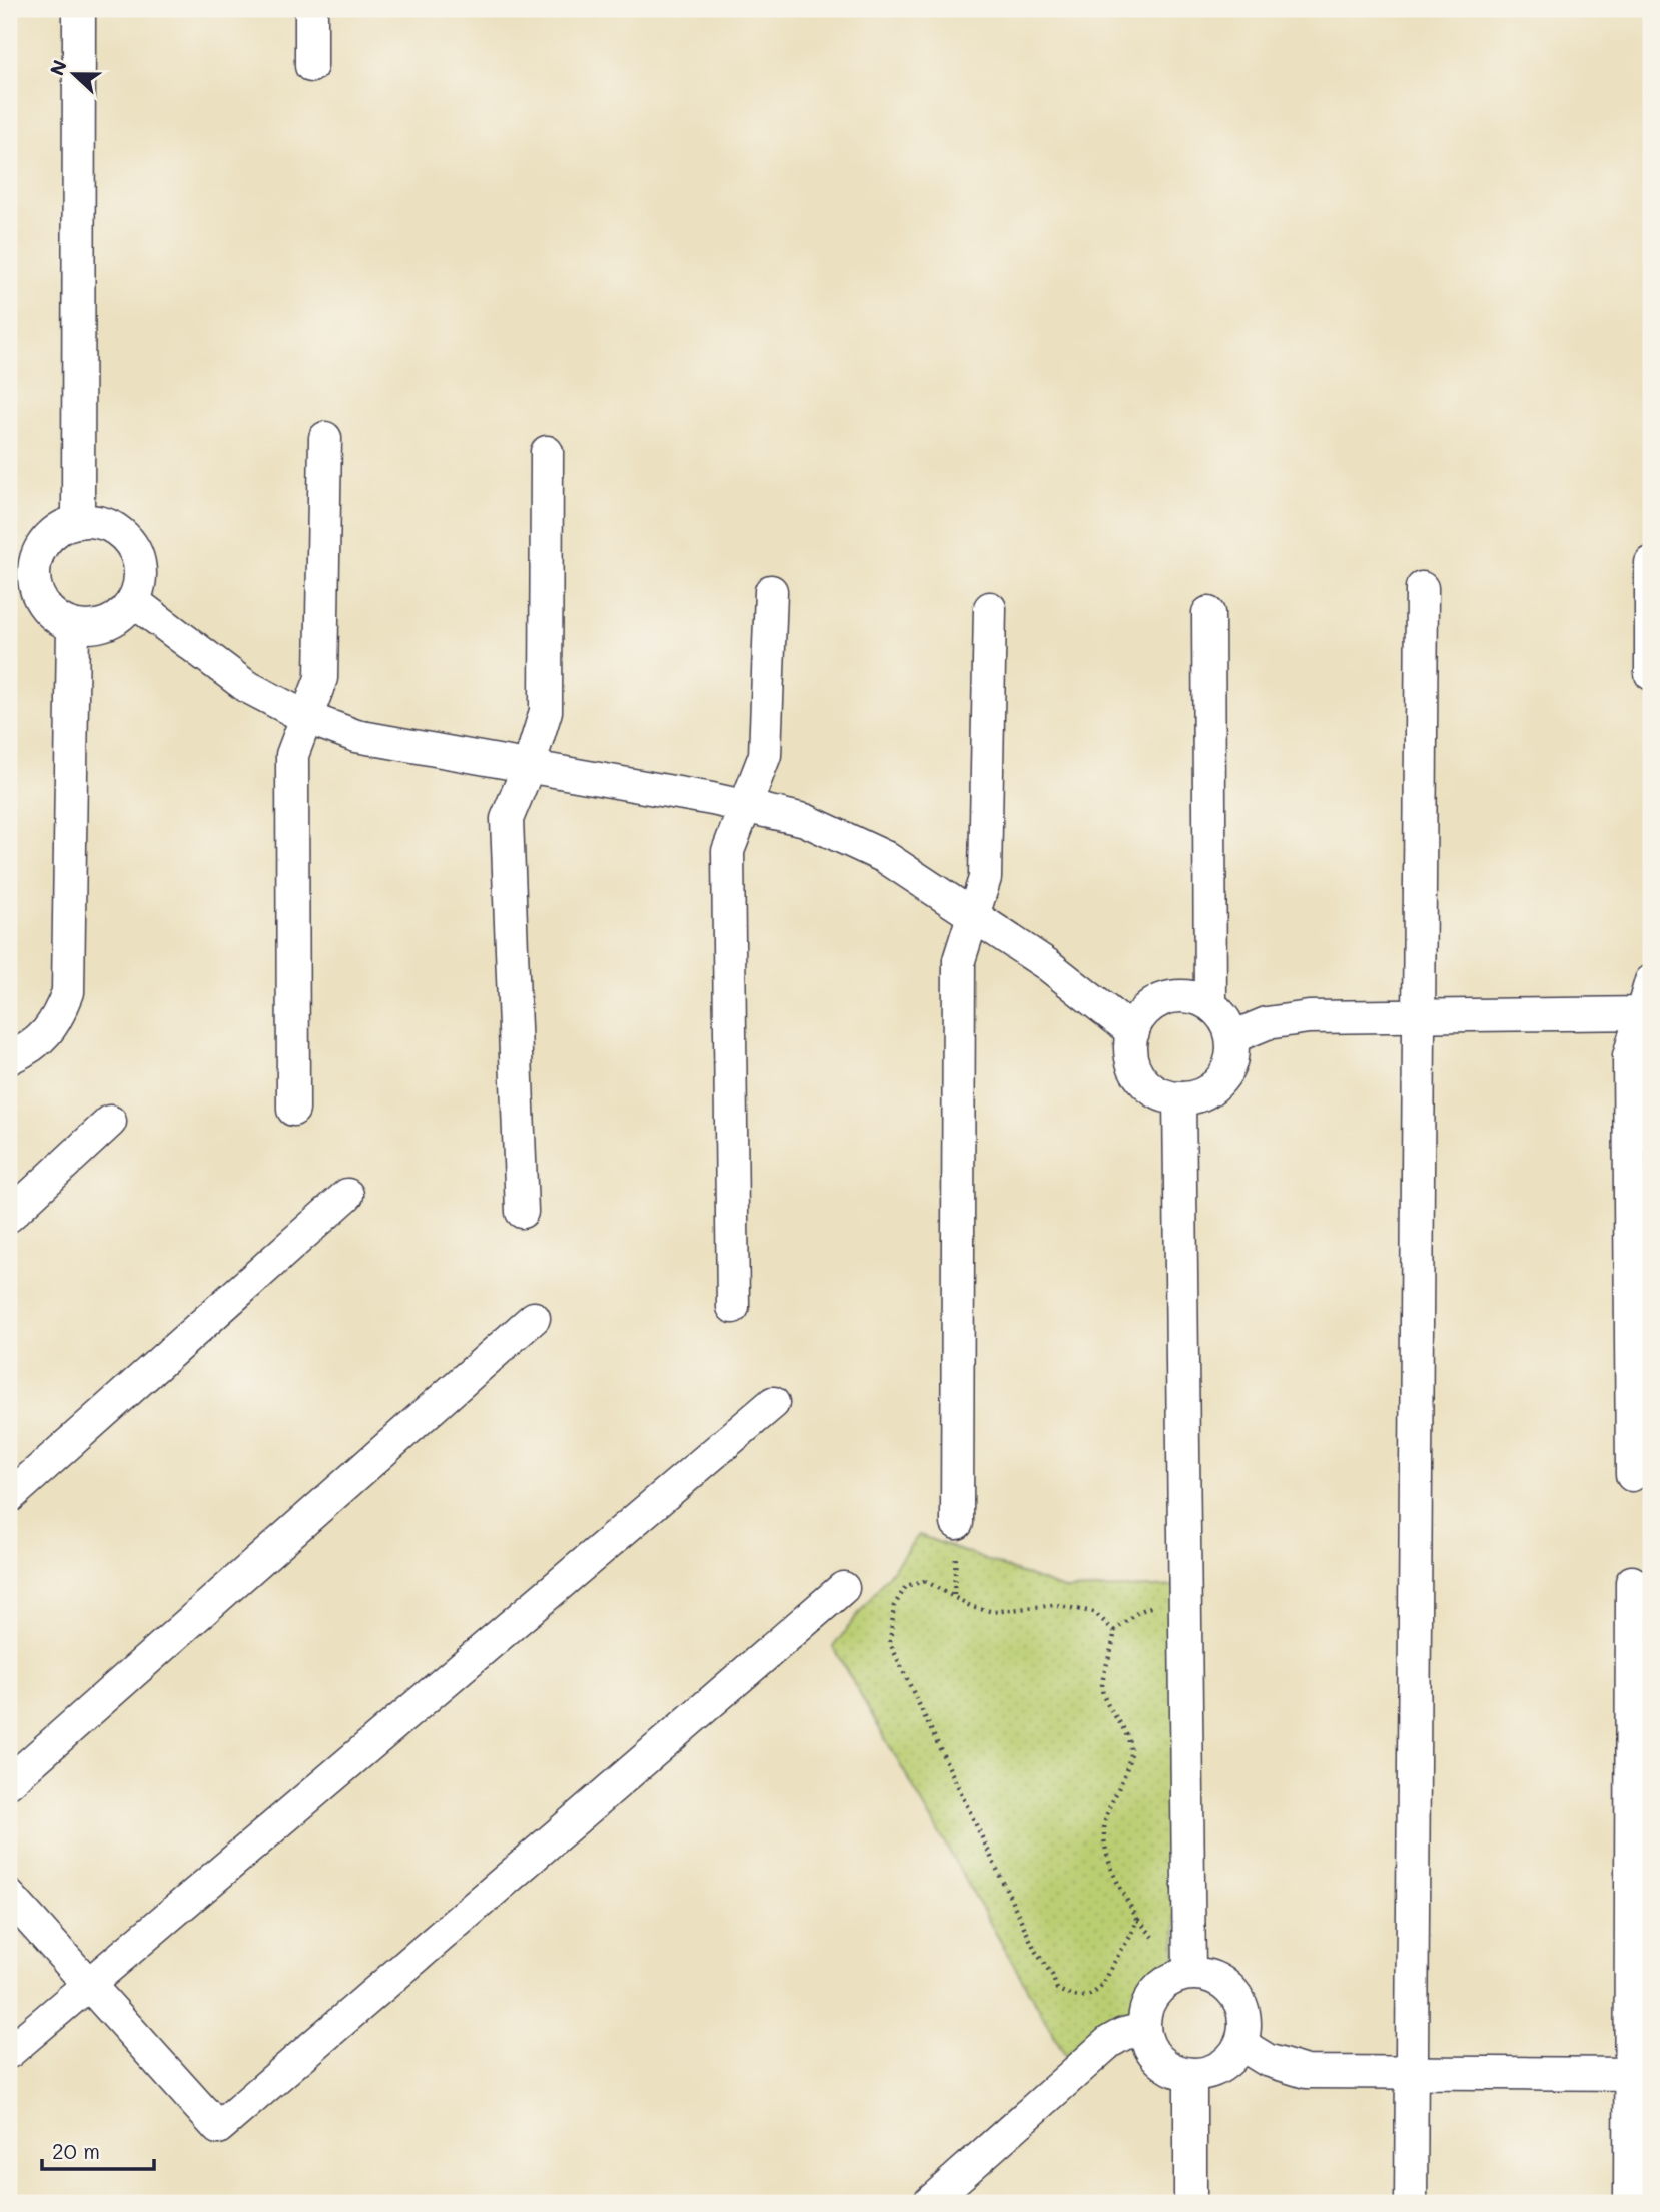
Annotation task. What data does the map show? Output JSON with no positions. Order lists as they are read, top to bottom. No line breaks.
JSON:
{"scale_bar":"20 m","north":"left"}
